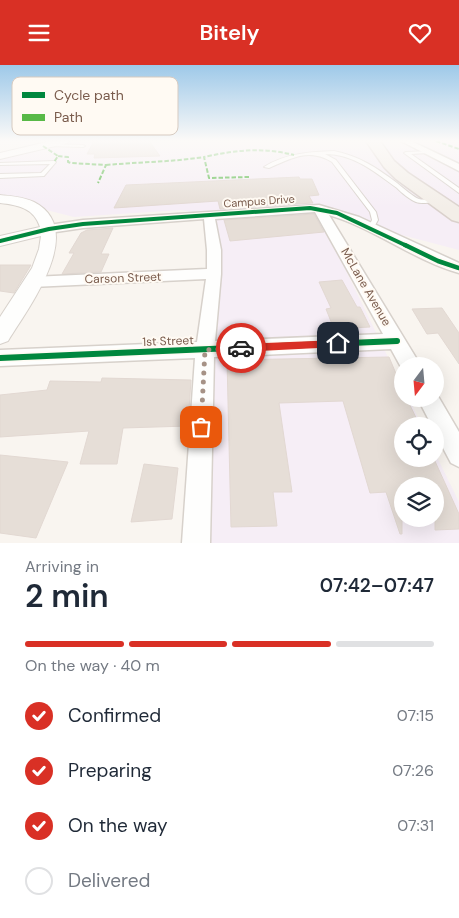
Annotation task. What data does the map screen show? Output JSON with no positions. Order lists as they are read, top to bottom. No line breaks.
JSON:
{"streets":{"street":["Campus Drive","Carson Street","McLane Avenue","1st Street"]},"crossings":[["Campus Drive","McLane Avenue"],["McLane Avenue","1st Street"]],"legend":["Cycle path","Path"],"north":"bottom","page":{"header":"Bitely","heading":["2 min","Arriving in","07:42–07:47"],"bar":"On the way · 40 m","list":[["Confirmed","07:15"],["Preparing","07:26"],["On the way","07:31"],"Delivered"]}}
